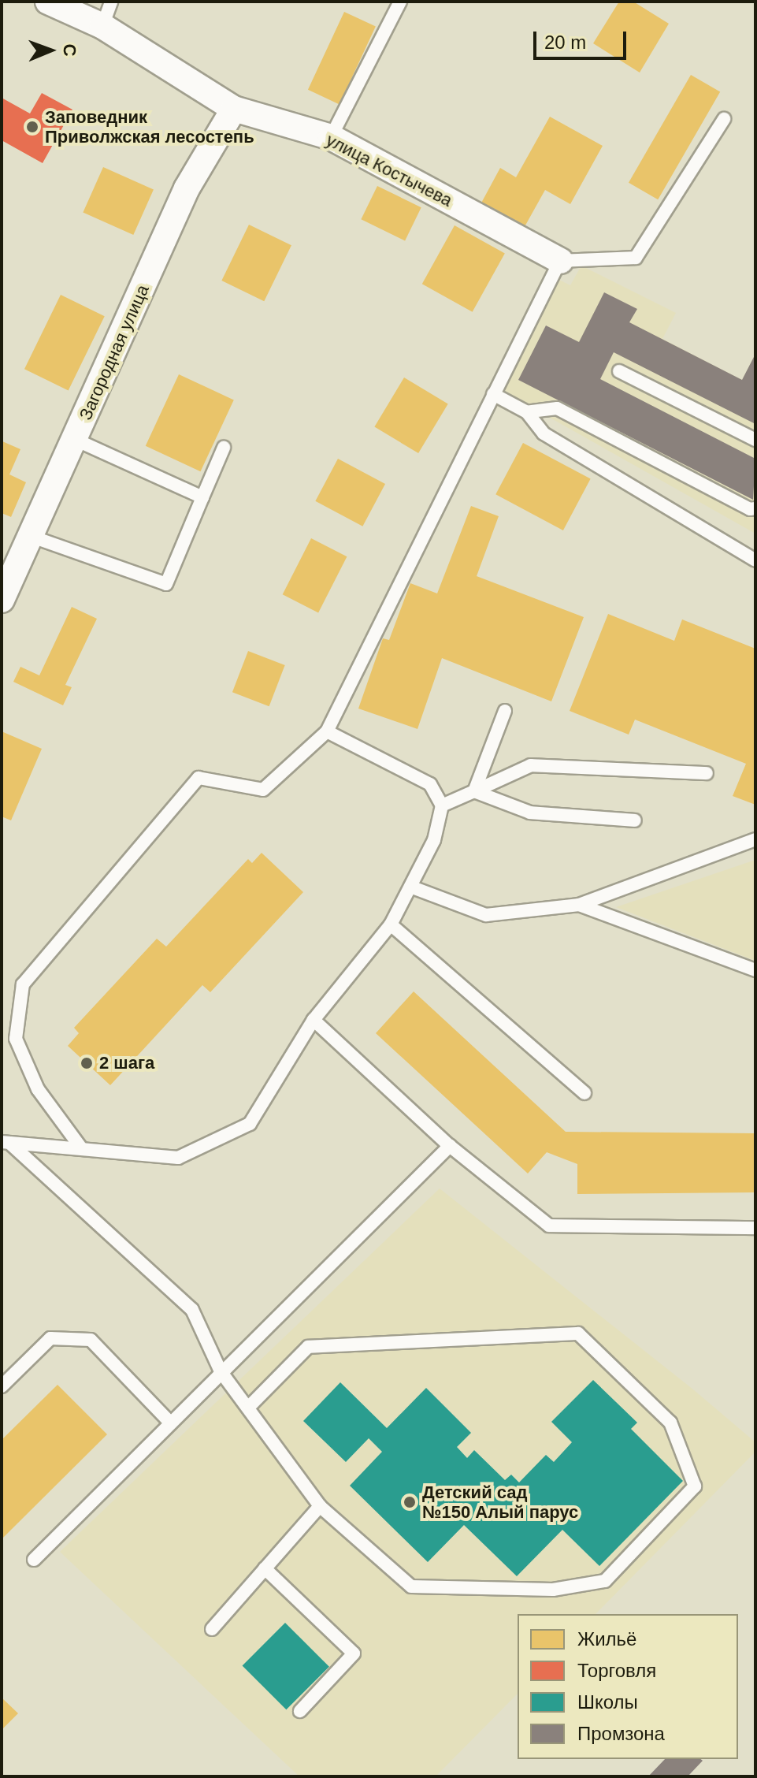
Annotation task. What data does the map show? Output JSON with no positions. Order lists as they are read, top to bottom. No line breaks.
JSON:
{"streets":{"street":["улица Костычева","Загородная улица"]},"crossings":[["улица Костычева","Загородная улица"]],"places":["Заповедник Приволжская лесостепь","2 шага","Детский сад №150 Алый парус"],"legend":["Жильё","Торговля","Школы","Промзона"],"scale_bar":"20 m","north":"right"}
